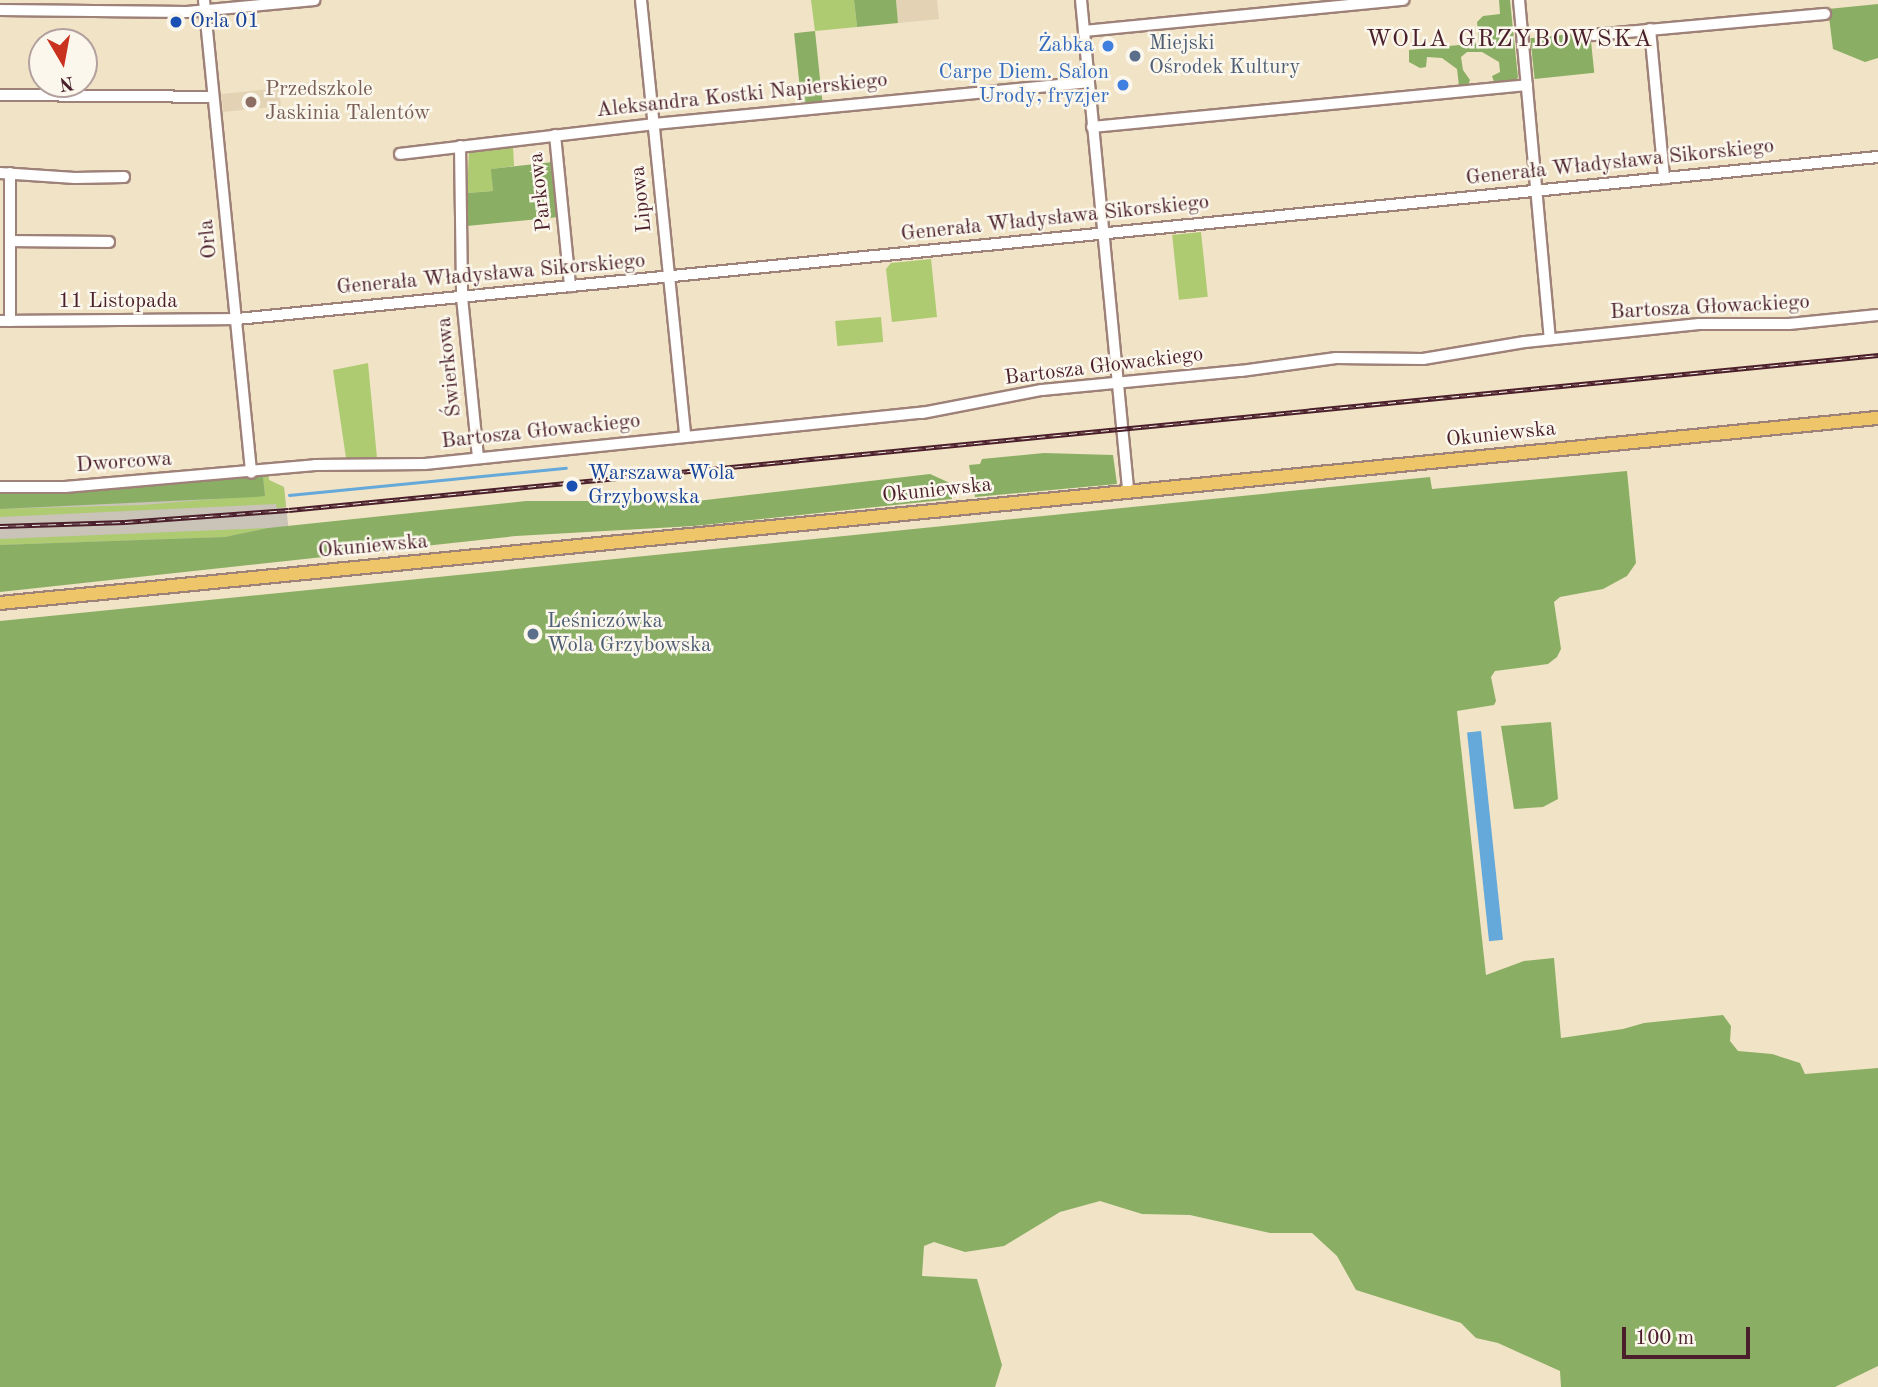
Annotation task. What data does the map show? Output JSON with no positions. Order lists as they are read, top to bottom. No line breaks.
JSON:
{"streets":{"main road":["Okuniewska"],"street":["Aleksandra Kostki Napierskiego","Generała Władysława Sikorskiego","Parkowa","Lipowa","Orla","11 Listopada","Bartosza Głowackiego","Świerkowa","Dworcowa"]},"crossings":[["Aleksandra Kostki Napierskiego","Parkowa"],["Aleksandra Kostki Napierskiego","Lipowa"],["Aleksandra Kostki Napierskiego","Świerkowa"],["Generała Władysława Sikorskiego","Parkowa"],["Generała Władysława Sikorskiego","Lipowa"],["Generała Władysława Sikorskiego","Orla"],["Generała Władysława Sikorskiego","11 Listopada"],["Generała Władysława Sikorskiego","Świerkowa"],["Lipowa","Bartosza Głowackiego"],["Orla","11 Listopada"],["Orla","Bartosza Głowackiego"],["Orla","Dworcowa"],["Bartosza Głowackiego","Świerkowa"],["Bartosza Głowackiego","Dworcowa"]],"districts":["WOLA GRZYBOWSKA"],"places":["Orla 01","Żabka","Miejski Ośrodek Kultury","Carpe Diem. Salon Urody, fryzjer","Przedszkole Jaskinia Talentów","Warszawa Wola Grzybowska","Leśniczówka Wola Grzybowska"],"scale_bar":"100 m","north":"bottom"}
